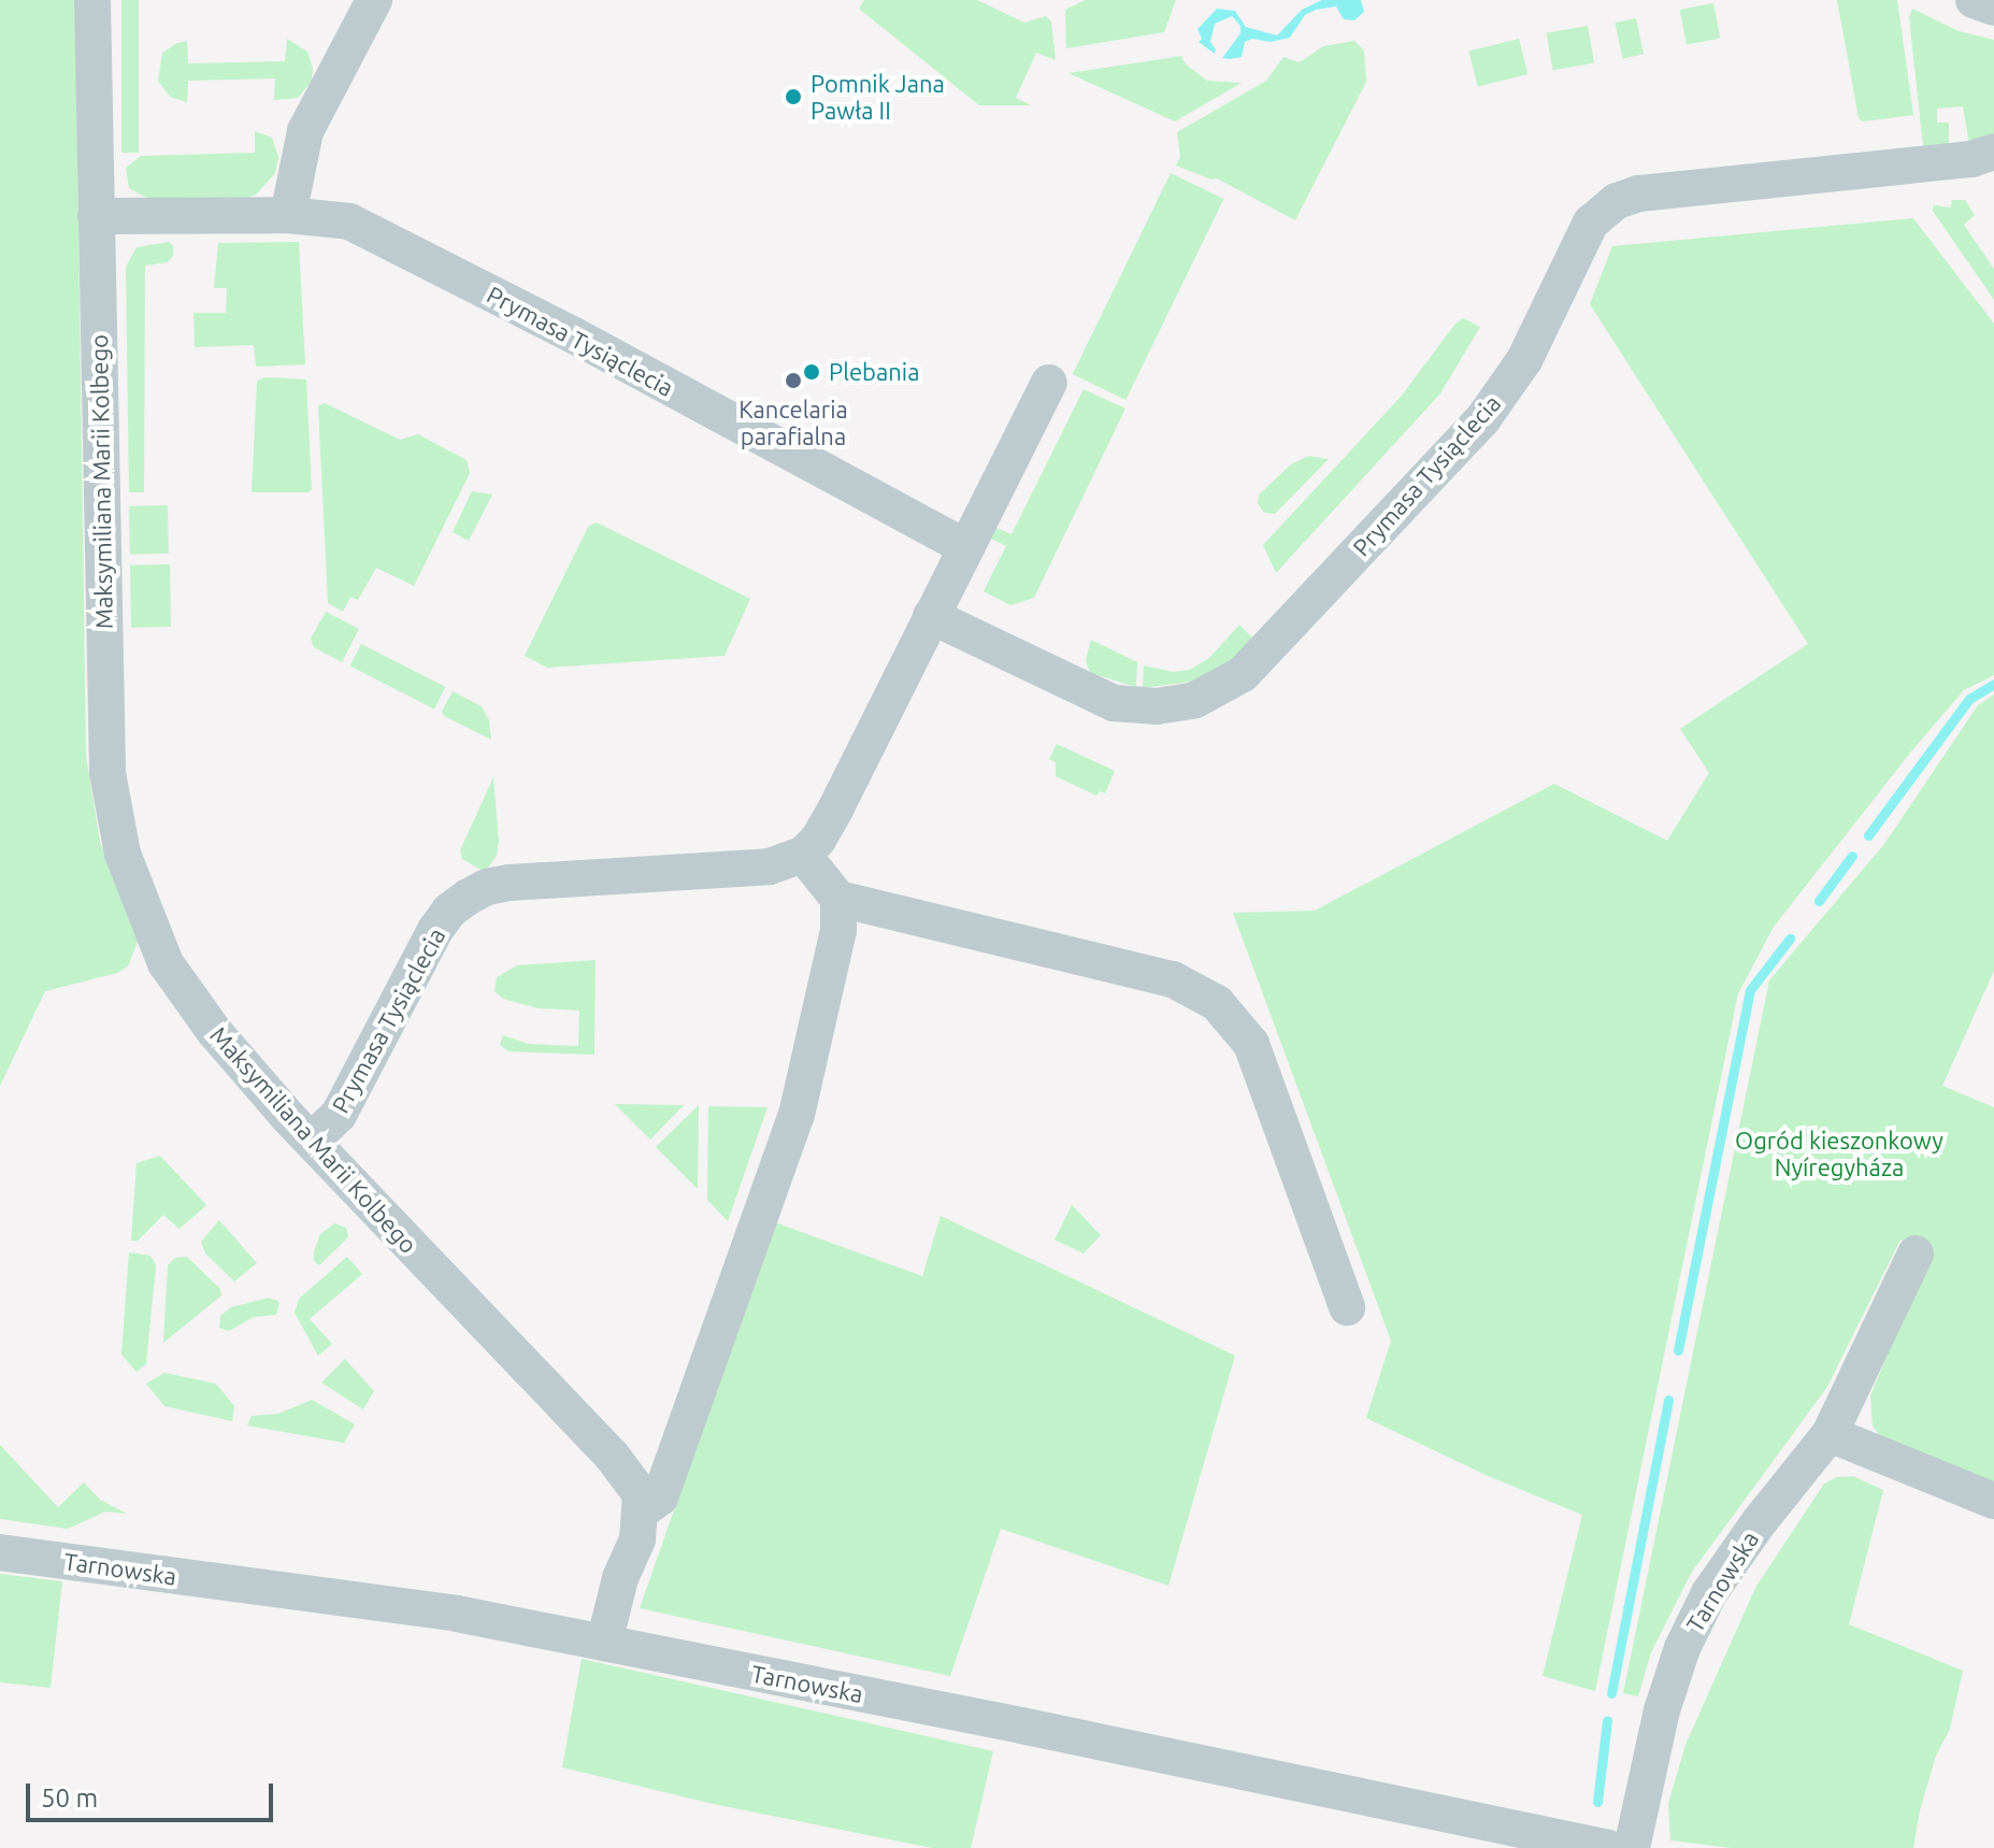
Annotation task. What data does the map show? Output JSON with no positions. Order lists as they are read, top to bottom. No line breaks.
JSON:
{"streets":{"street":["Prymasa Tysiąclecia","Maksymiliana Marii Kolbego","Tarnowska"]},"crossings":[["Prymasa Tysiąclecia","Maksymiliana Marii Kolbego"]],"parks":["Ogród kieszonkowy Nyíregyháza"],"places":["Pomnik Jana Pawła II","Plebania","Kancelaria parafialna"],"scale_bar":"50 m"}
